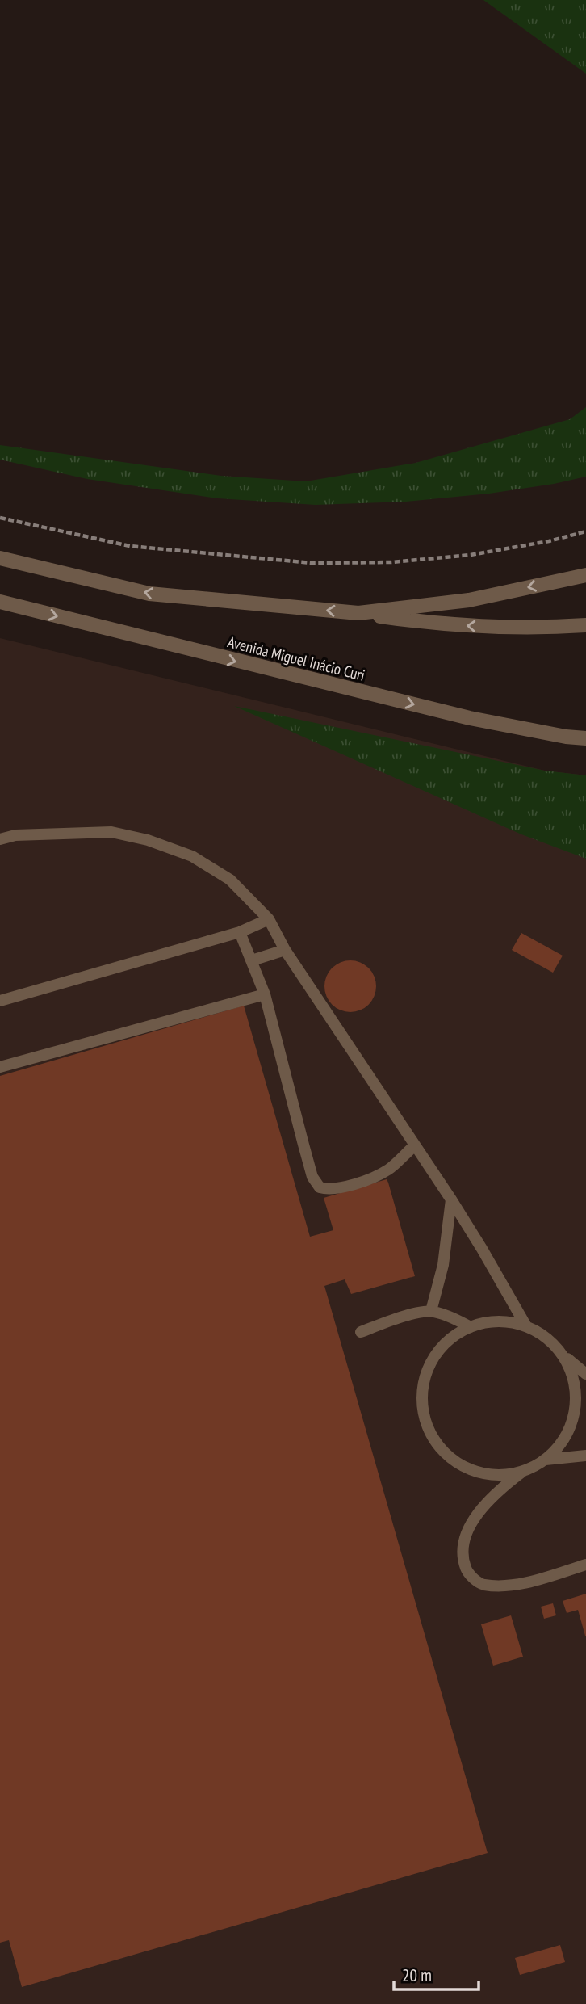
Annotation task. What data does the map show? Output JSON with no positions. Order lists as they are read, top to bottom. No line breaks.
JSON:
{"streets":{"street":["Avenida Miguel Inácio Curi"]},"scale_bar":"20 m"}
